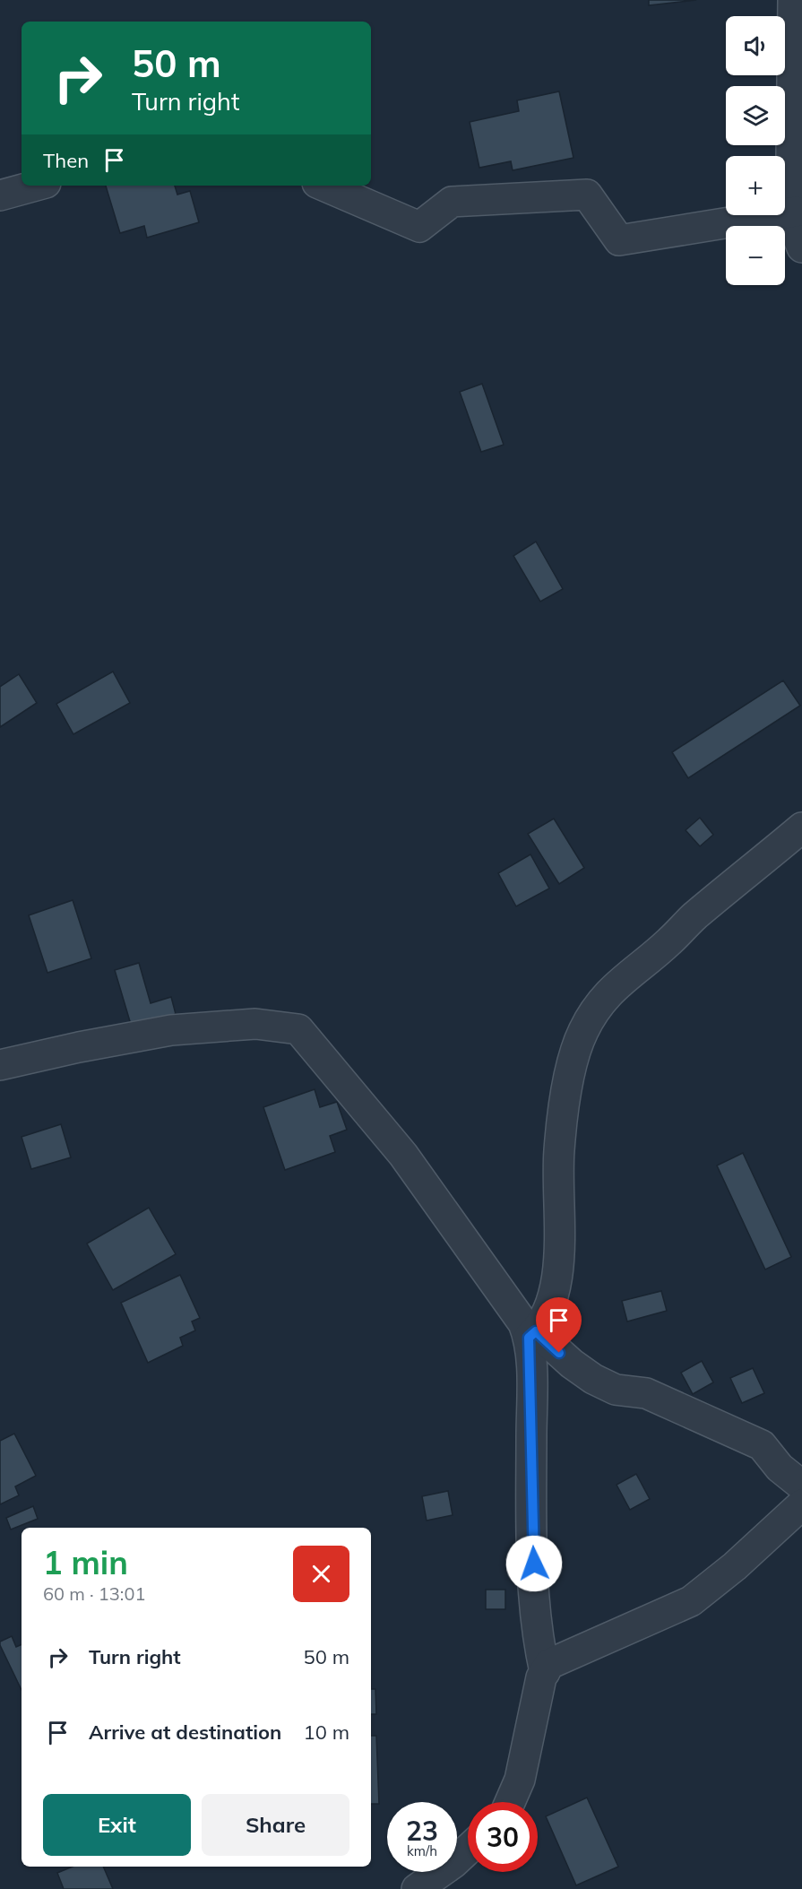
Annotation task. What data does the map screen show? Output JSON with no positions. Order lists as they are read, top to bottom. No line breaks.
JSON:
{"page":{"map_buttons":["+","−"],"turn":["50 m","Turn right"],"then":"Then","heading":["1 min","60 m · 13:01"],"list":[{"name":"Turn right","value":"50 m"},{"name":"Arrive at destination","value":"10 m"}],"buttons":["Exit","Share"],"speed":"23 km/h","limit":"30"}}
